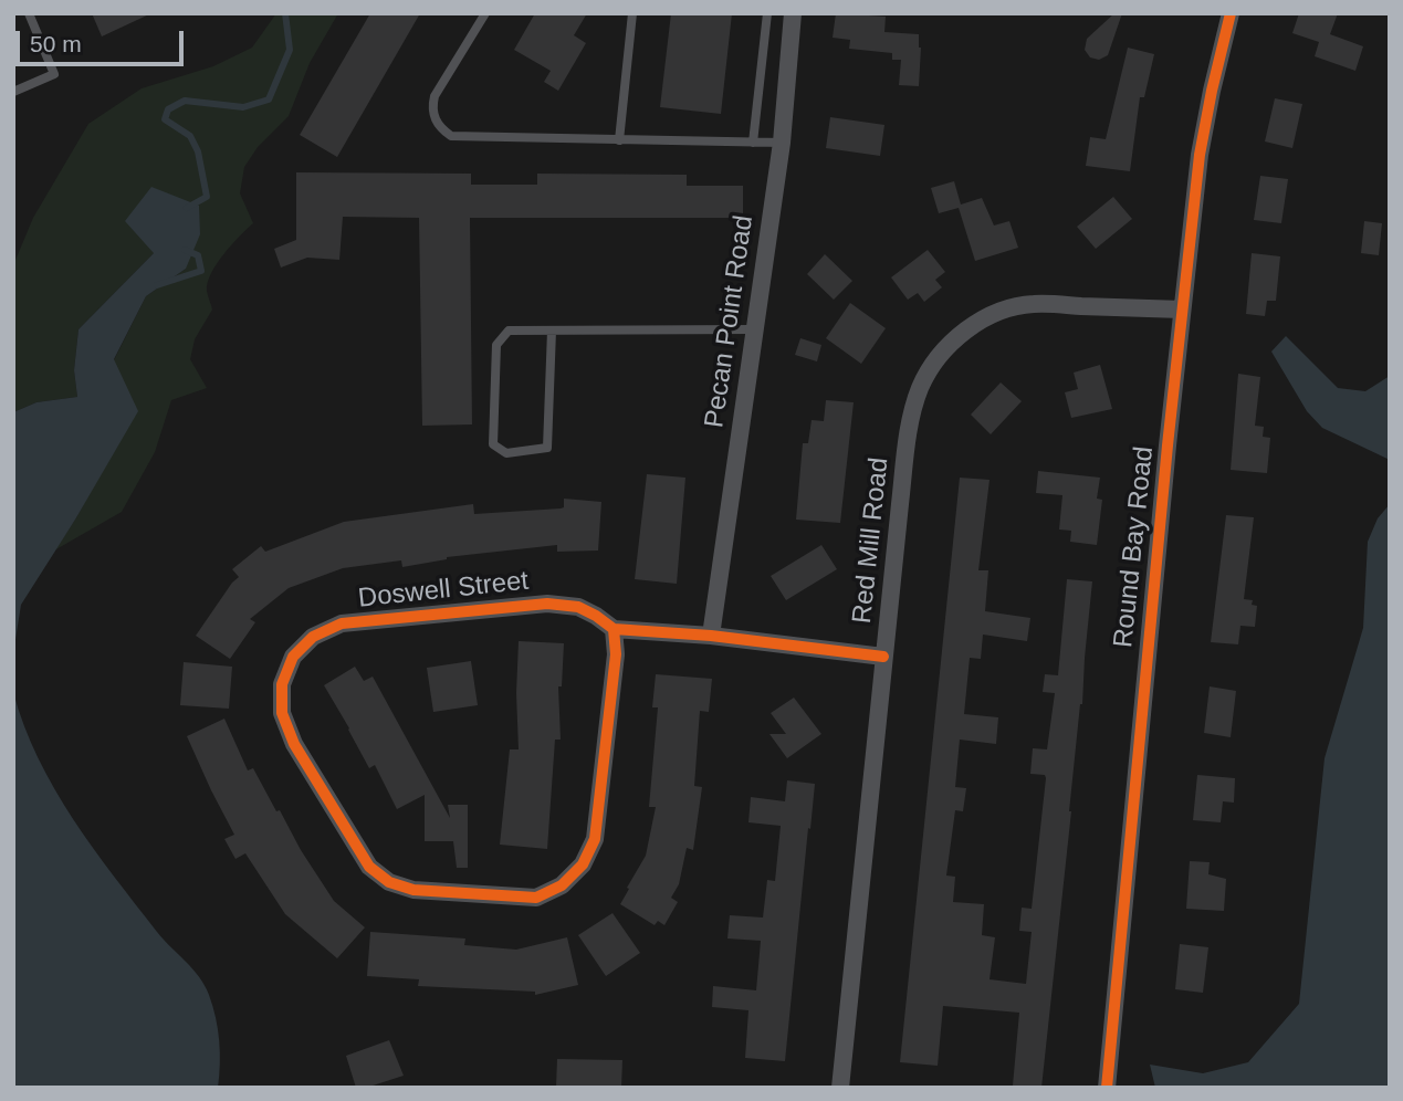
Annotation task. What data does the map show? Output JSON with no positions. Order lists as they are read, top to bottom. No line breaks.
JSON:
{"streets":{"street":["Pecan Point Road","Red Mill Road","Round Bay Road","Doswell Street"]},"crossings":[["Pecan Point Road","Doswell Street"],["Red Mill Road","Round Bay Road"],["Red Mill Road","Doswell Street"]],"scale_bar":"50 m"}
